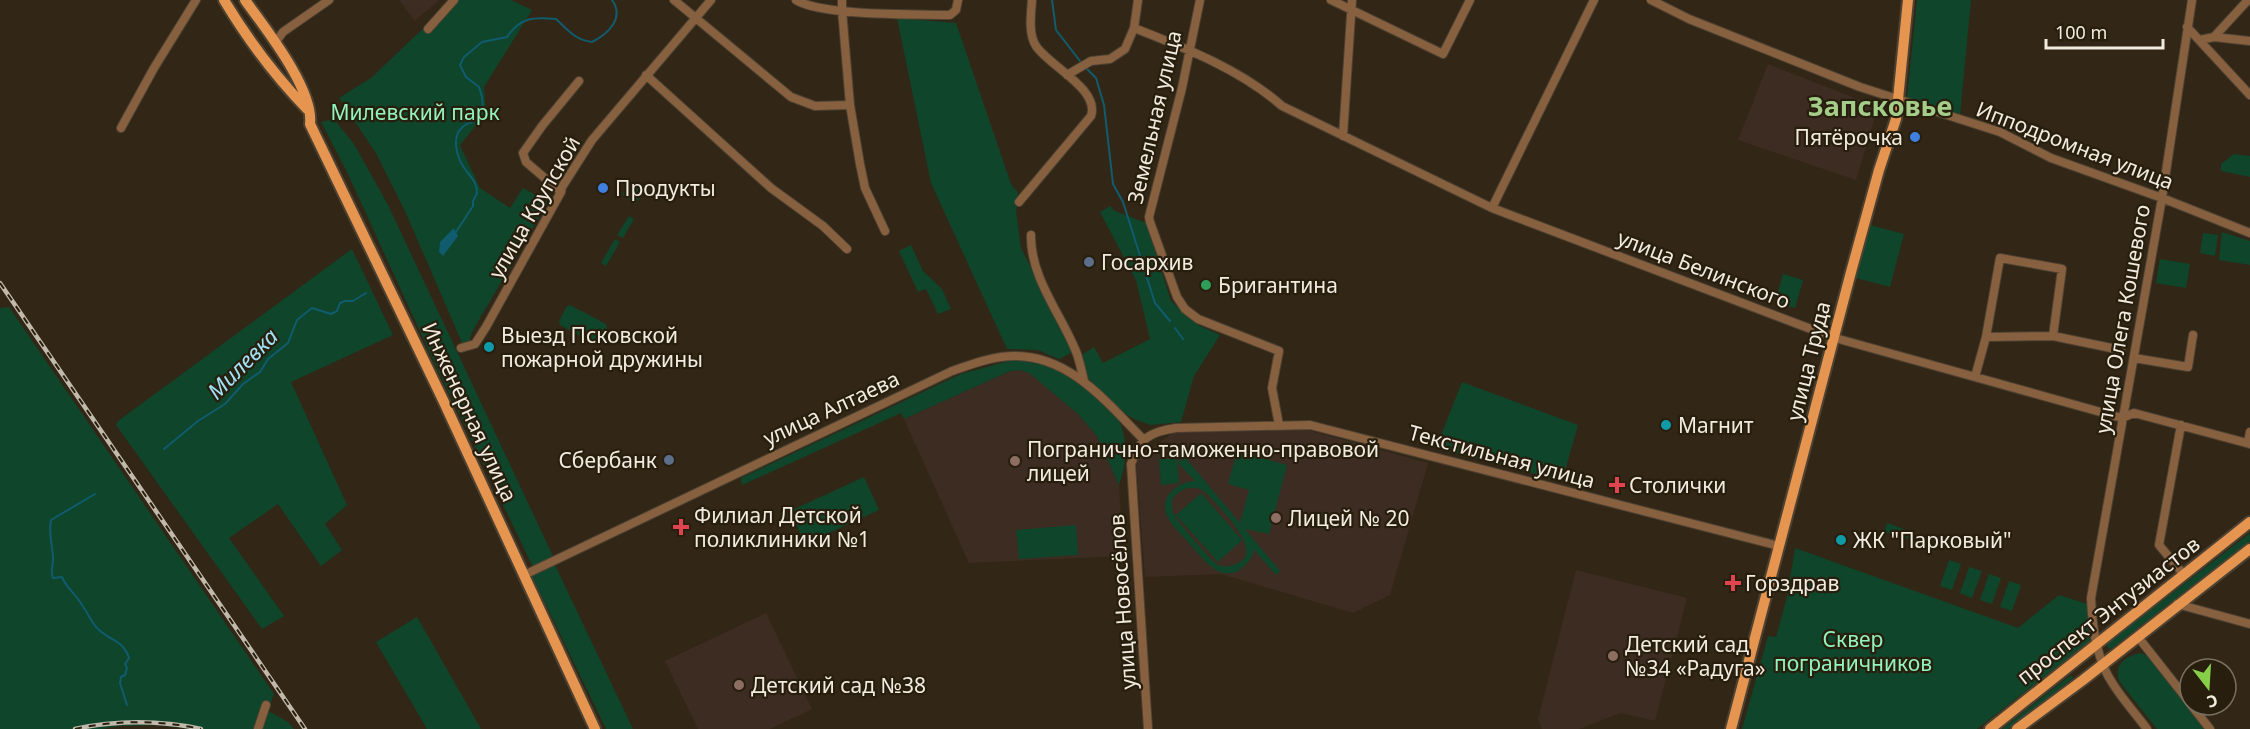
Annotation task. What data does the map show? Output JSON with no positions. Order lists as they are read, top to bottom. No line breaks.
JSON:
{"streets":{"main road":["улица Труда","Инженерная улица","проспект Энтузиастов"],"street":["Земельная улица","Ипподромная улица","улица Крупской","улица Белинского","улица Олега Кошевого","улица Алтаева","Текстильная улица","улица Новосёлов"]},"crossings":[["Земельная улица","улица Белинского"],["Земельная улица","Текстильная улица"],["Ипподромная улица","улица Олега Кошевого"],["Ипподромная улица","улица Труда"],["улица Белинского","улица Олега Кошевого"],["улица Белинского","улица Труда"],["улица Олега Кошевого","проспект Энтузиастов"],["улица Труда","Текстильная улица"],["улица Алтаева","Инженерная улица"],["улица Алтаева","Текстильная улица"],["улица Алтаева","улица Новосёлов"],["Текстильная улица","улица Новосёлов"]],"districts":["Запсковье"],"water":["Милевка"],"parks":["Милевский парк","Сквер пограничников"],"places":{"other":["Пятёрочка","Продукты","Госархив","Бригантина","Выезд Псковской пожарной дружины","Магнит","Сбербанк","Погранично-таможенно-правовой лицей","Лицей № 20","ЖК \"Парковый\"","Детский сад №34 «Радуга»","Детский сад №38"],"health":["Столички","Филиал Детской поликлиники №1","Горздрав"]},"scale_bar":"100 m","north":"bottom"}
